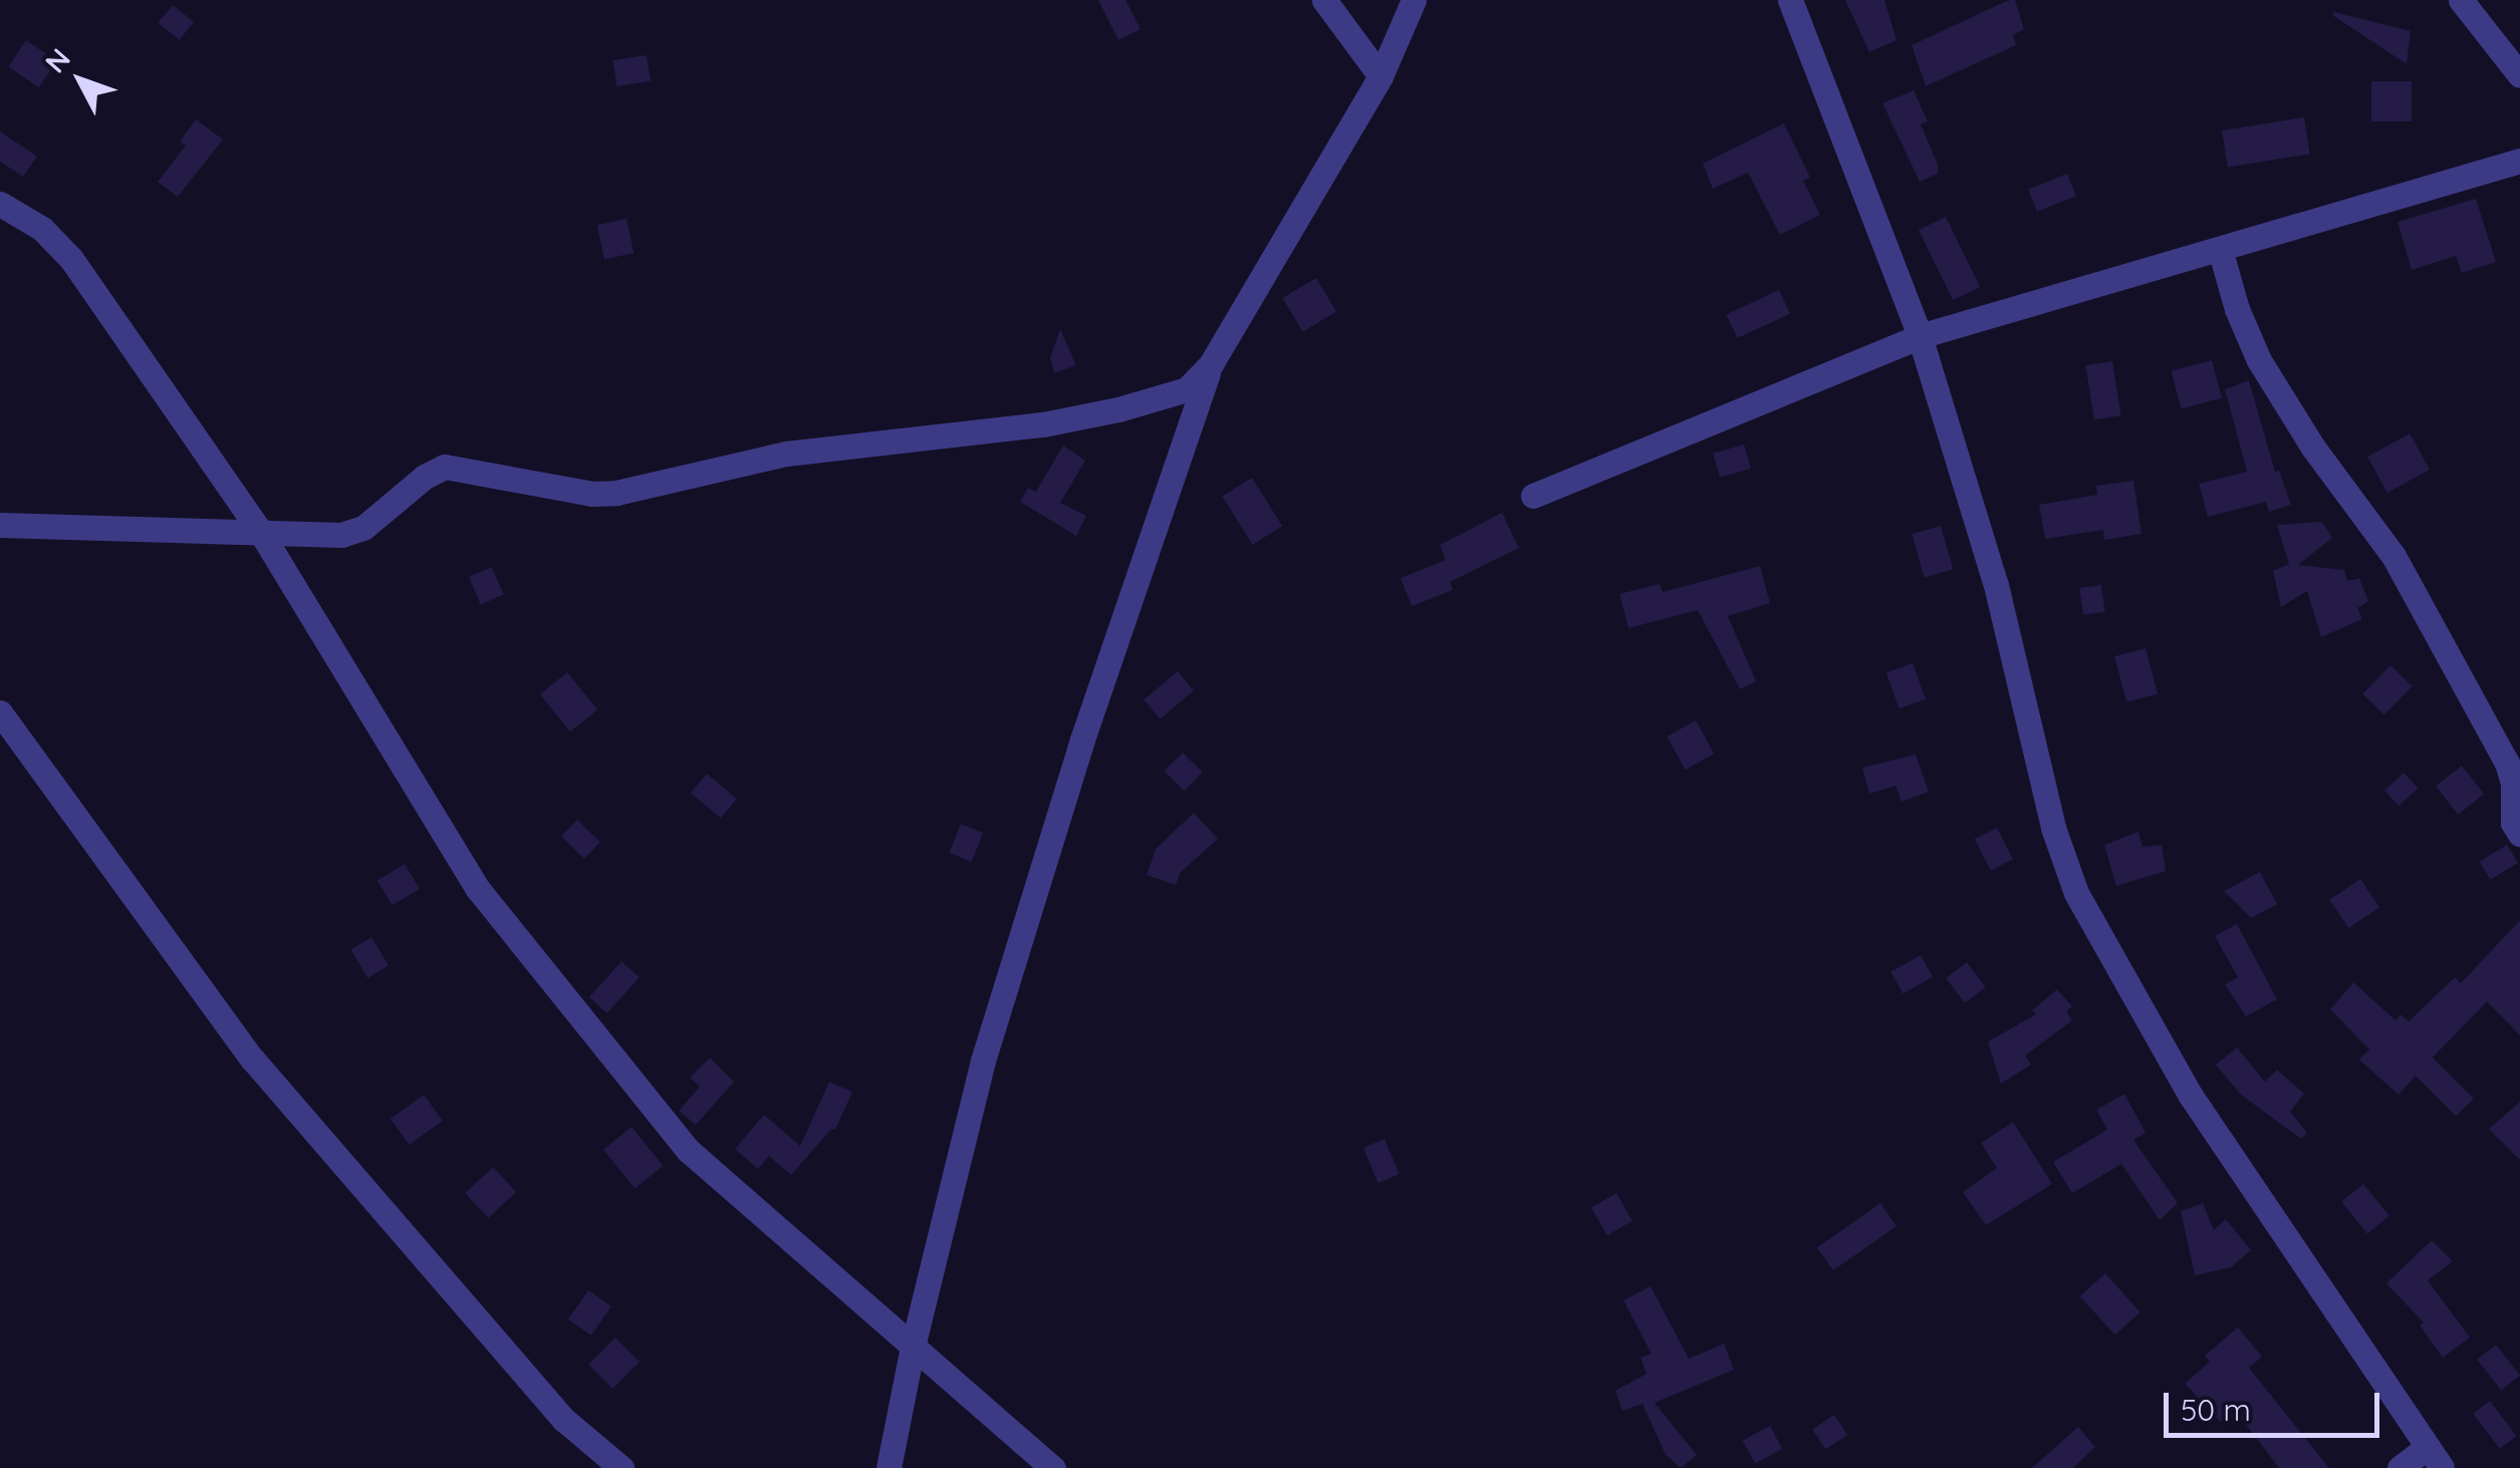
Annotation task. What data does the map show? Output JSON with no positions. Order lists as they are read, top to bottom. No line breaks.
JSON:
{"scale_bar":"50 m","north":"top left"}
